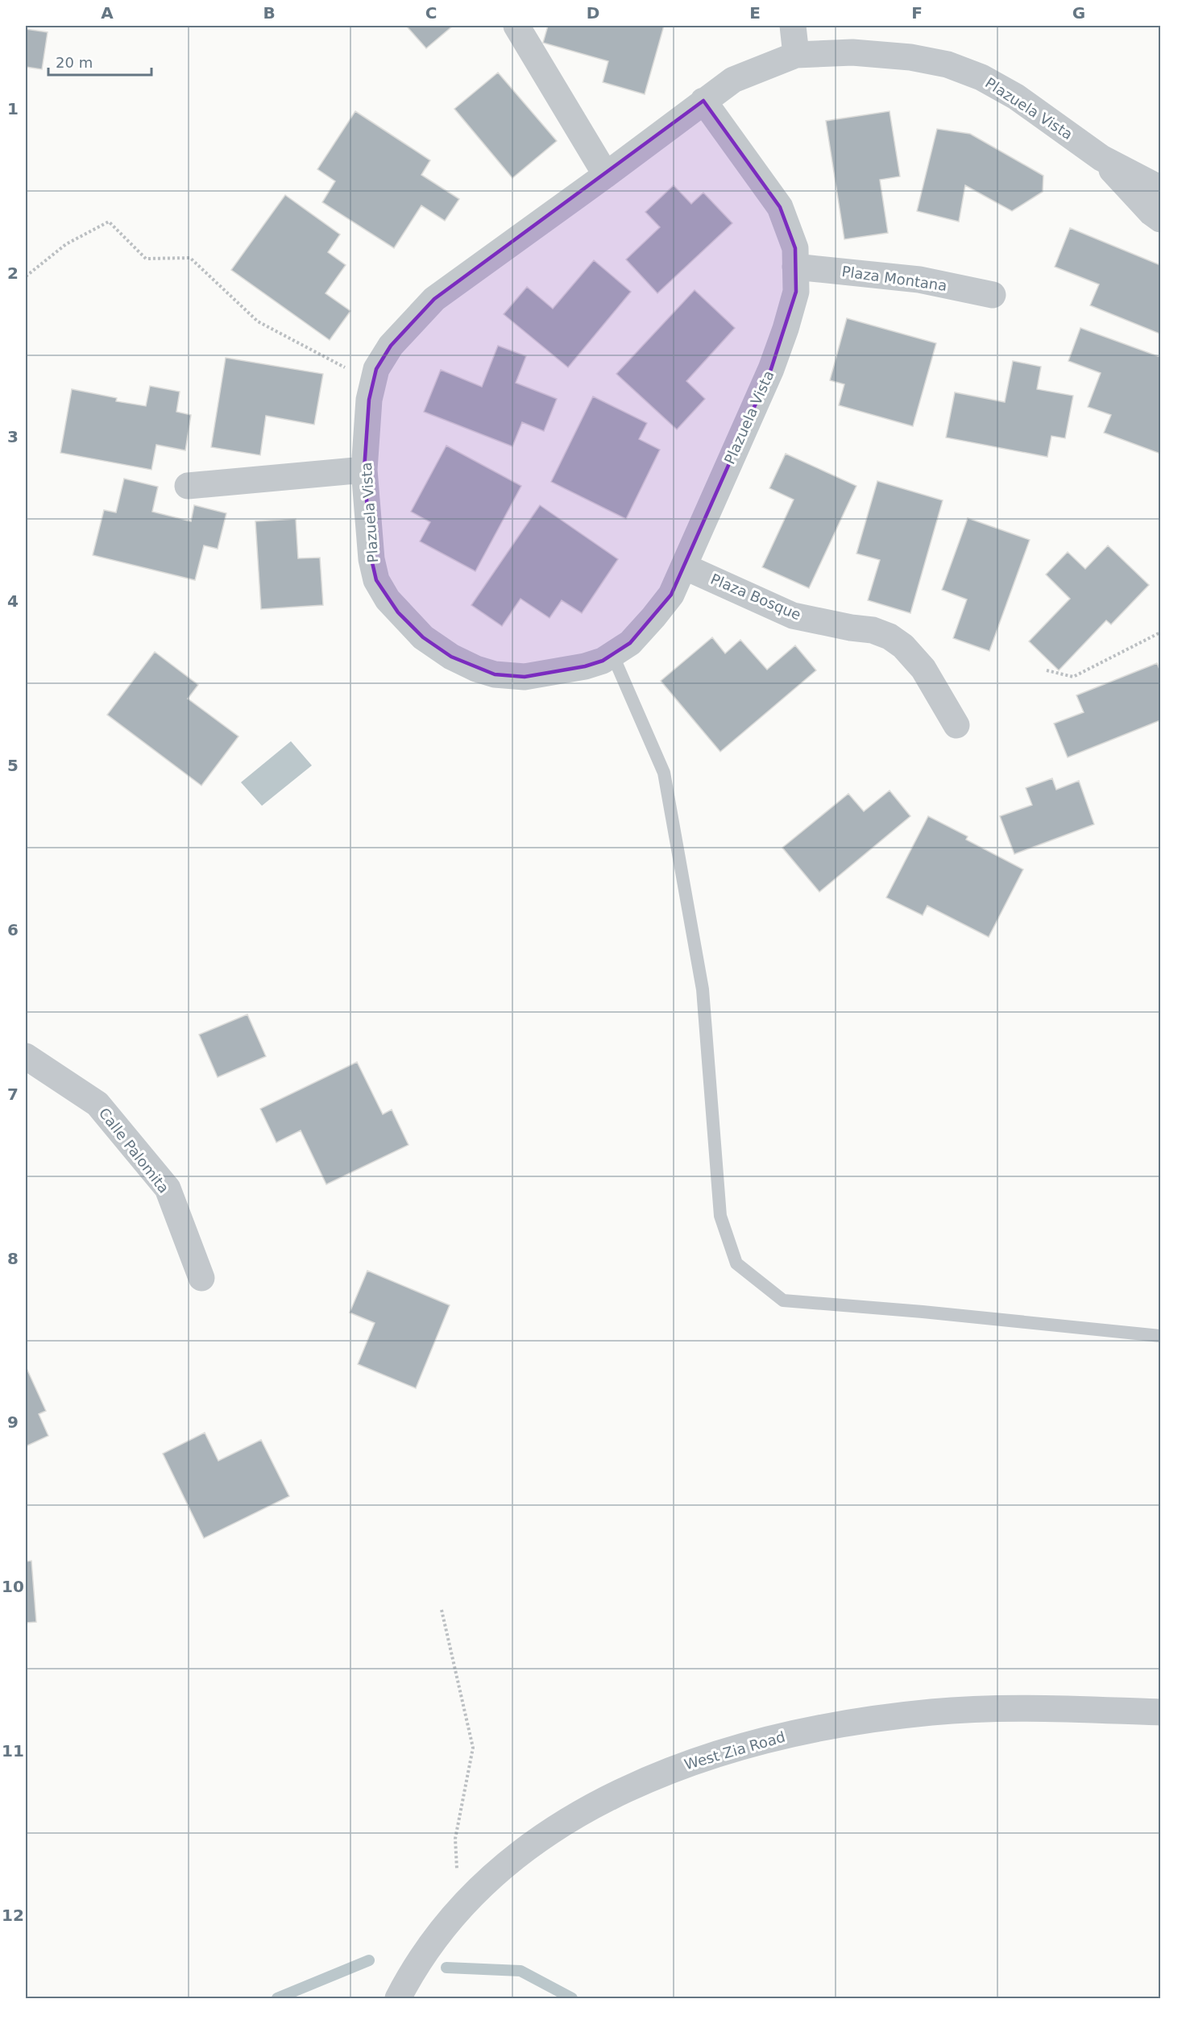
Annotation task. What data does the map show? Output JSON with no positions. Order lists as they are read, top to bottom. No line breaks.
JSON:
{"streets":{"street":["Plazuela Vista","Plaza Montana","Plaza Bosque","Calle Palomita","West Zia Road"]},"crossings":[["Plazuela Vista","Plaza Montana"],["Plazuela Vista","Plaza Bosque"]],"scale_bar":"20 m","grid":{"columns":["A","B","C","D","E","F","G"],"rows":["1","2","3","4","5","6","7","8","9","10","11","12"]}}
